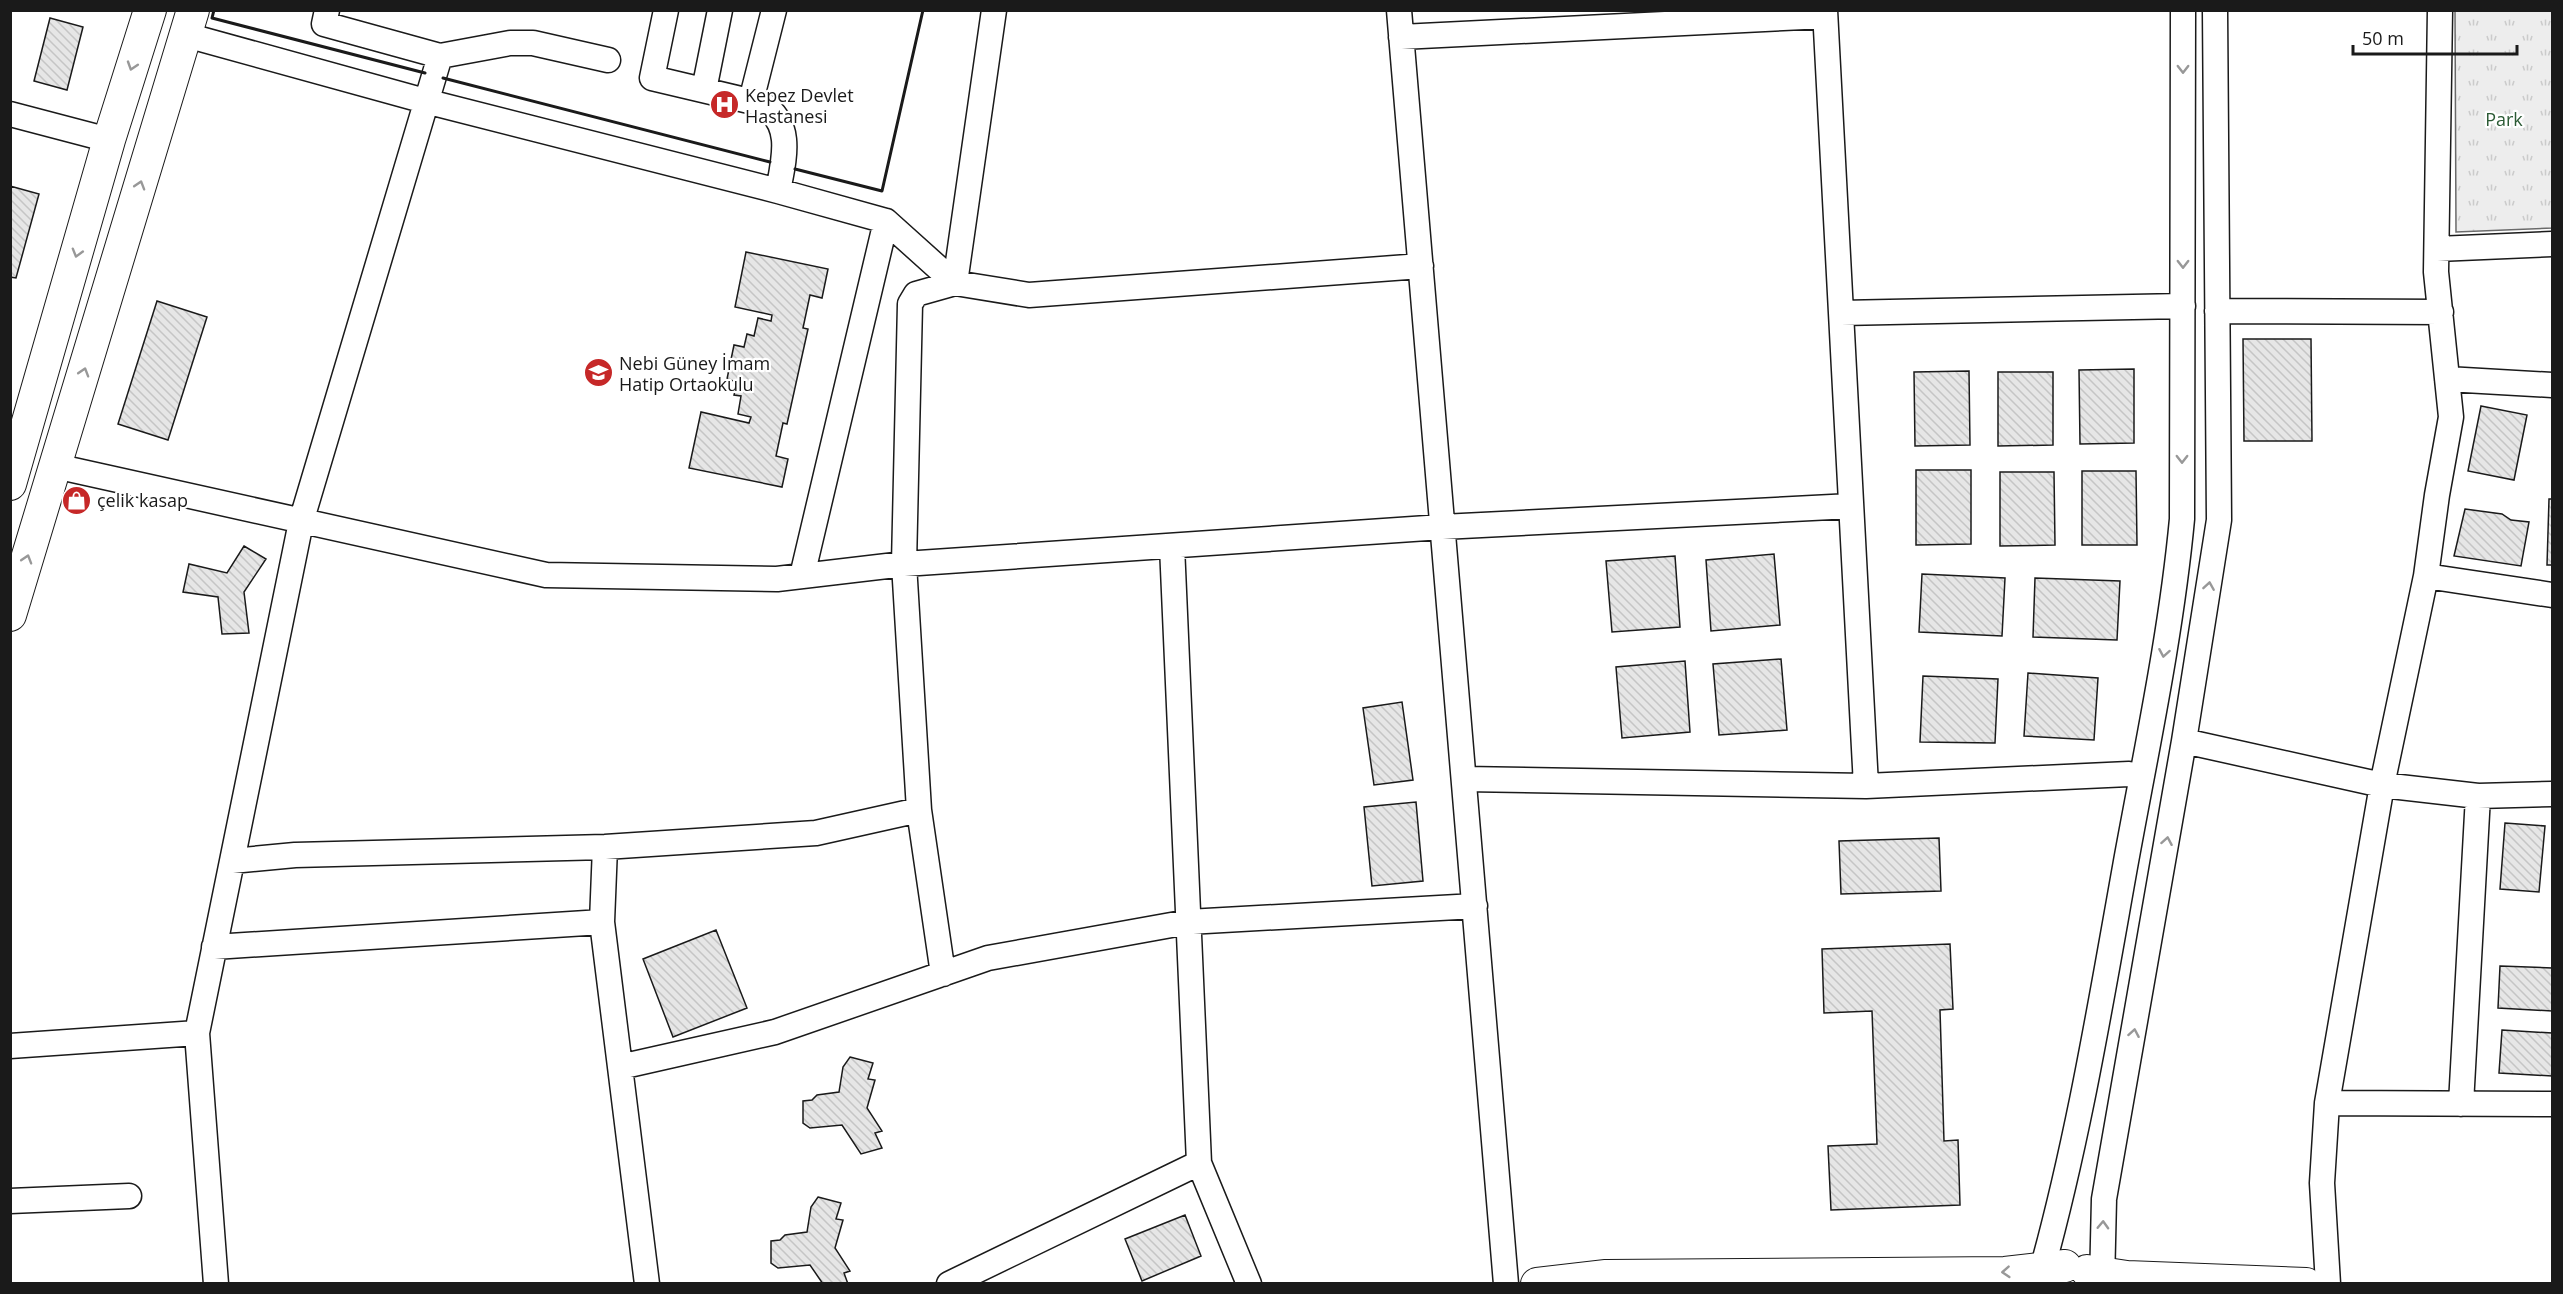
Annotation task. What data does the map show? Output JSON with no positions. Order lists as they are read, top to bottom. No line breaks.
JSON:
{"parks":["Park"],"places":{"hospital":["Kepez Devlet Hastanesi"],"school or university":["Nebi Güney İmam Hatip Ortaokulu"],"shop":["çelik kasap"]},"scale_bar":"50 m"}
